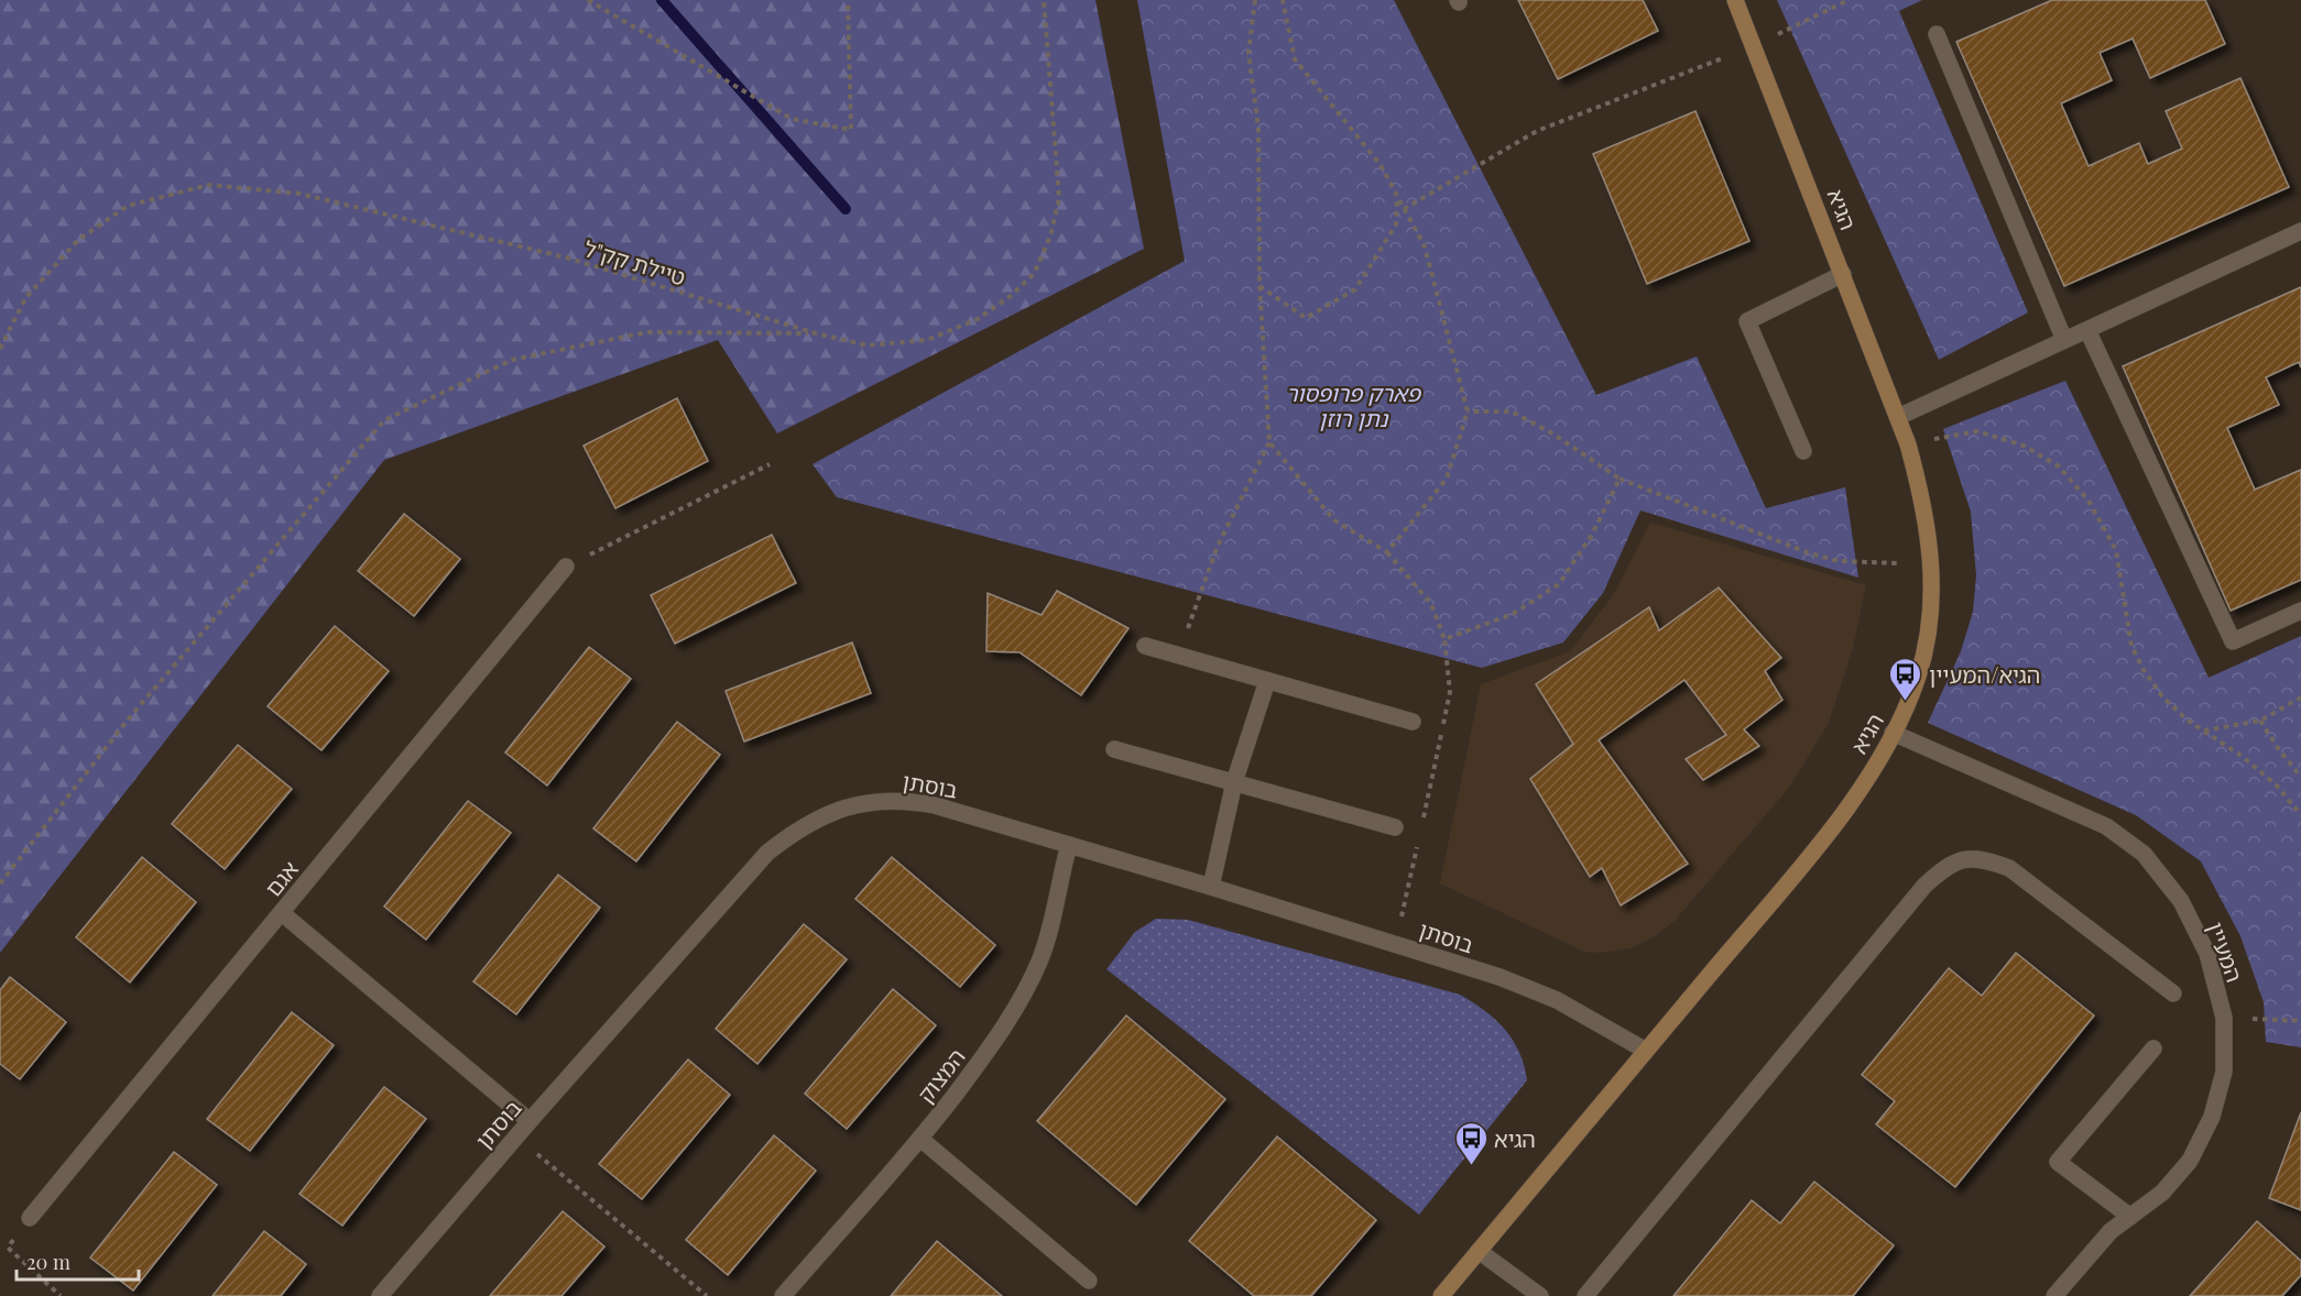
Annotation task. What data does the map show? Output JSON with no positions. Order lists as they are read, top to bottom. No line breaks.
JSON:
{"streets":{"street":["הגיא","בוסתן","אגם","המעיין","המצוק"],"path":["טיילת קק\"ל"]},"crossings":[["הגיא","בוסתן"],["הגיא","המעיין"],["בוסתן","המצוק"]],"parks":["פארק פרופסור נתן רוזן"],"places":{"bus stop":["הגיא/המעיין","הגיא"]},"scale_bar":"20 m"}
